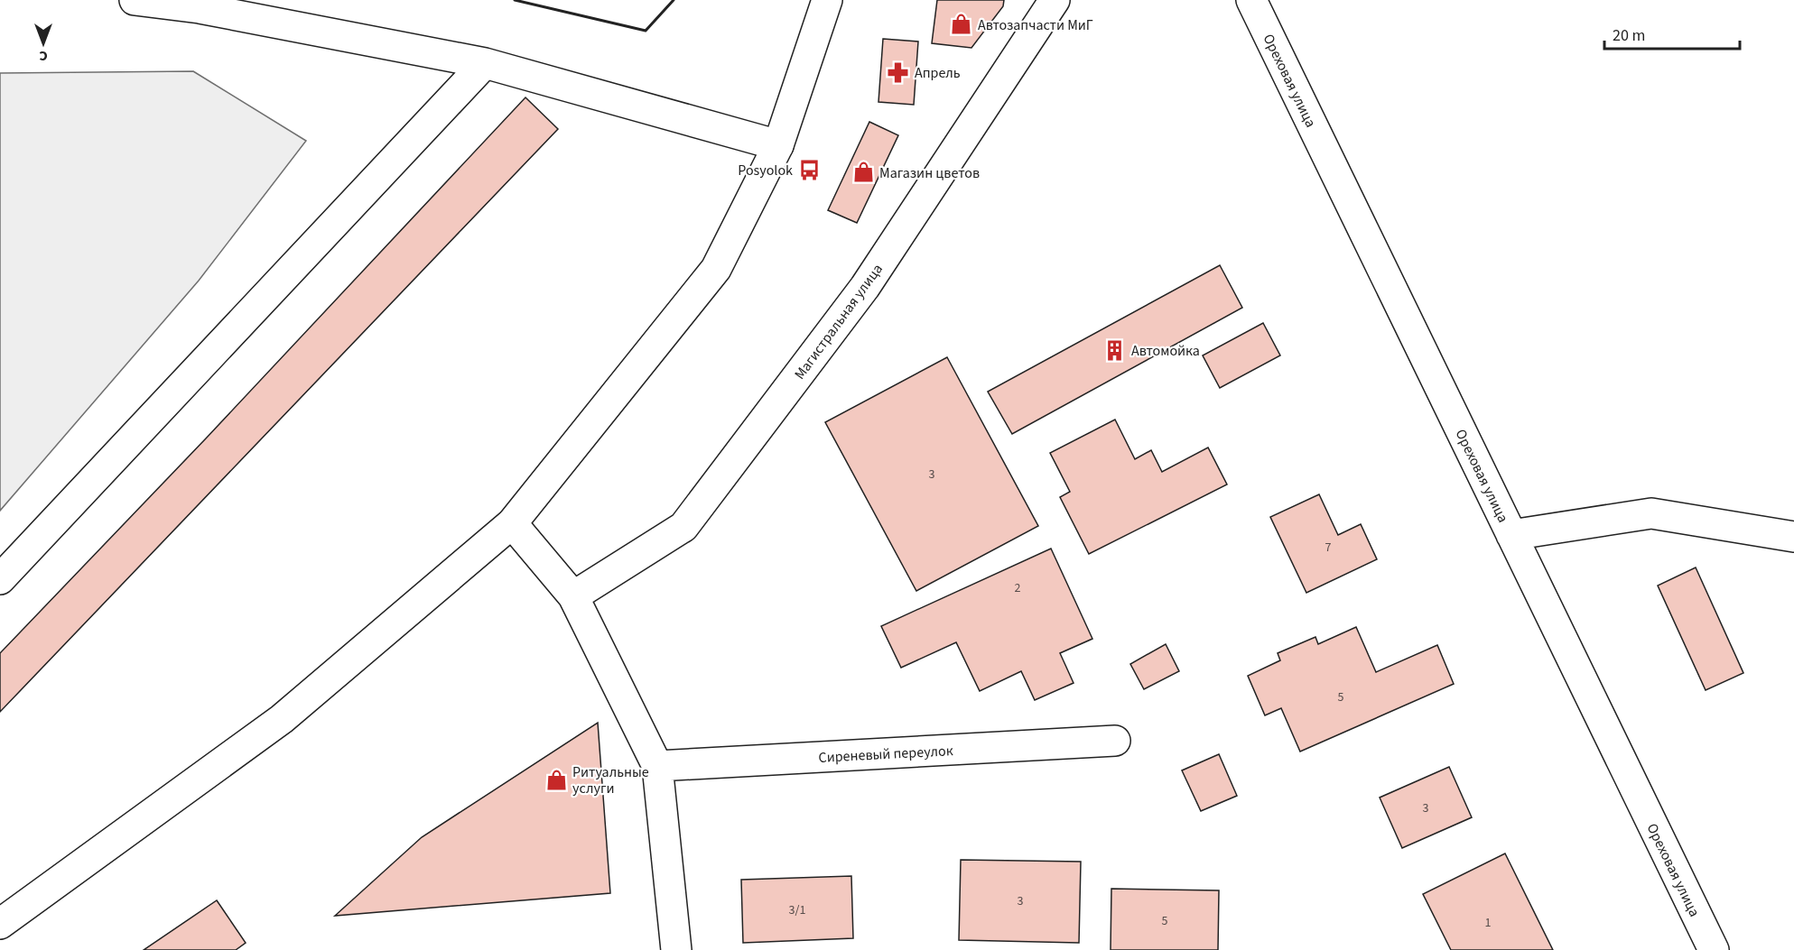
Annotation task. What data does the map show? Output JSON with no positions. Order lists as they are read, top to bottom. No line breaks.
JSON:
{"streets":{"street":["Ореховая улица","Магистральная улица","Сиреневый переулок"]},"places":{"shop":["Автозапчасти МиГ","Магазин цветов","Ритуальные услуги"],"pharmacy":["Апрель"],"bus stop":["Posyolok"],"building":["Автомойка"]},"house_numbers":["3","7","2","5","3","3","3/1","5","1"],"scale_bar":"20 m","north":"bottom"}
